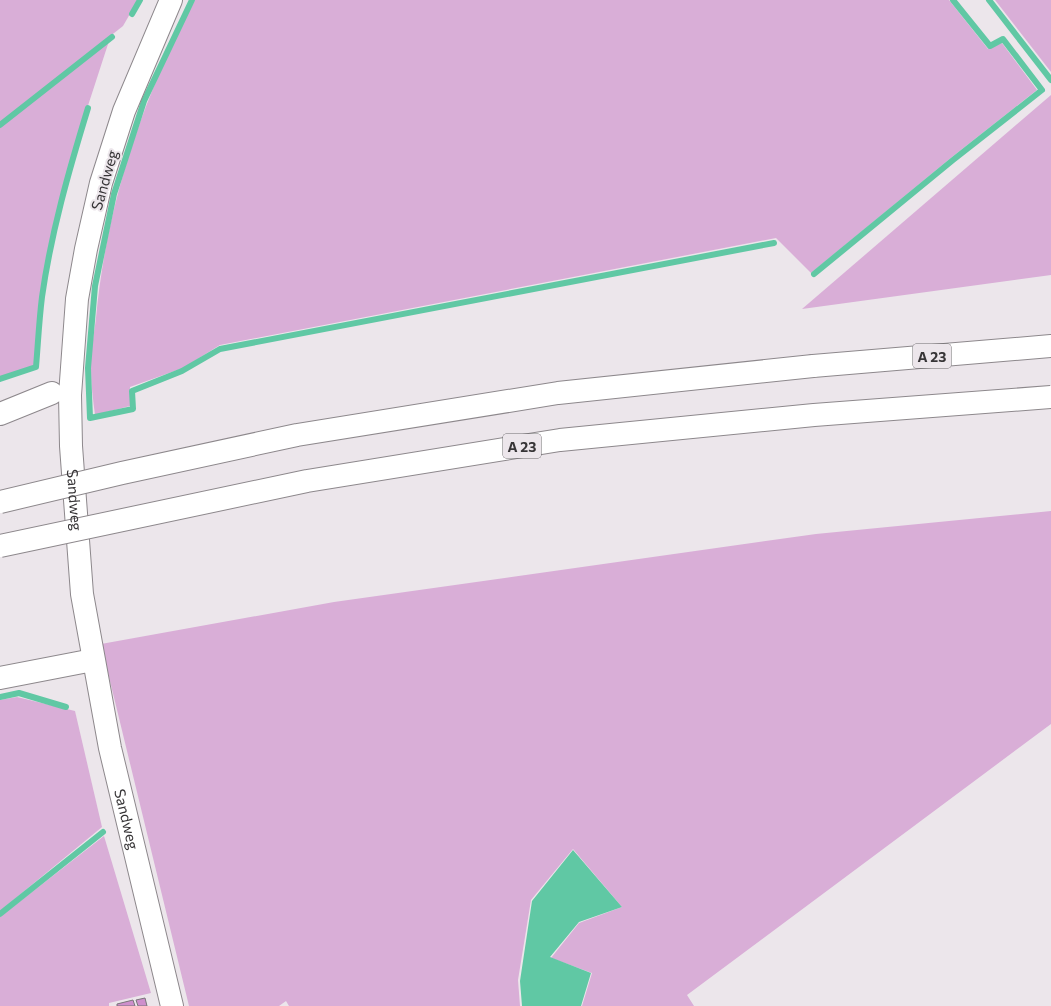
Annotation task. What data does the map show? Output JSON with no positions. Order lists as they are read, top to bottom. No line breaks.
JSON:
{"streets":{"main road":["Sandweg","A 23"]}}
